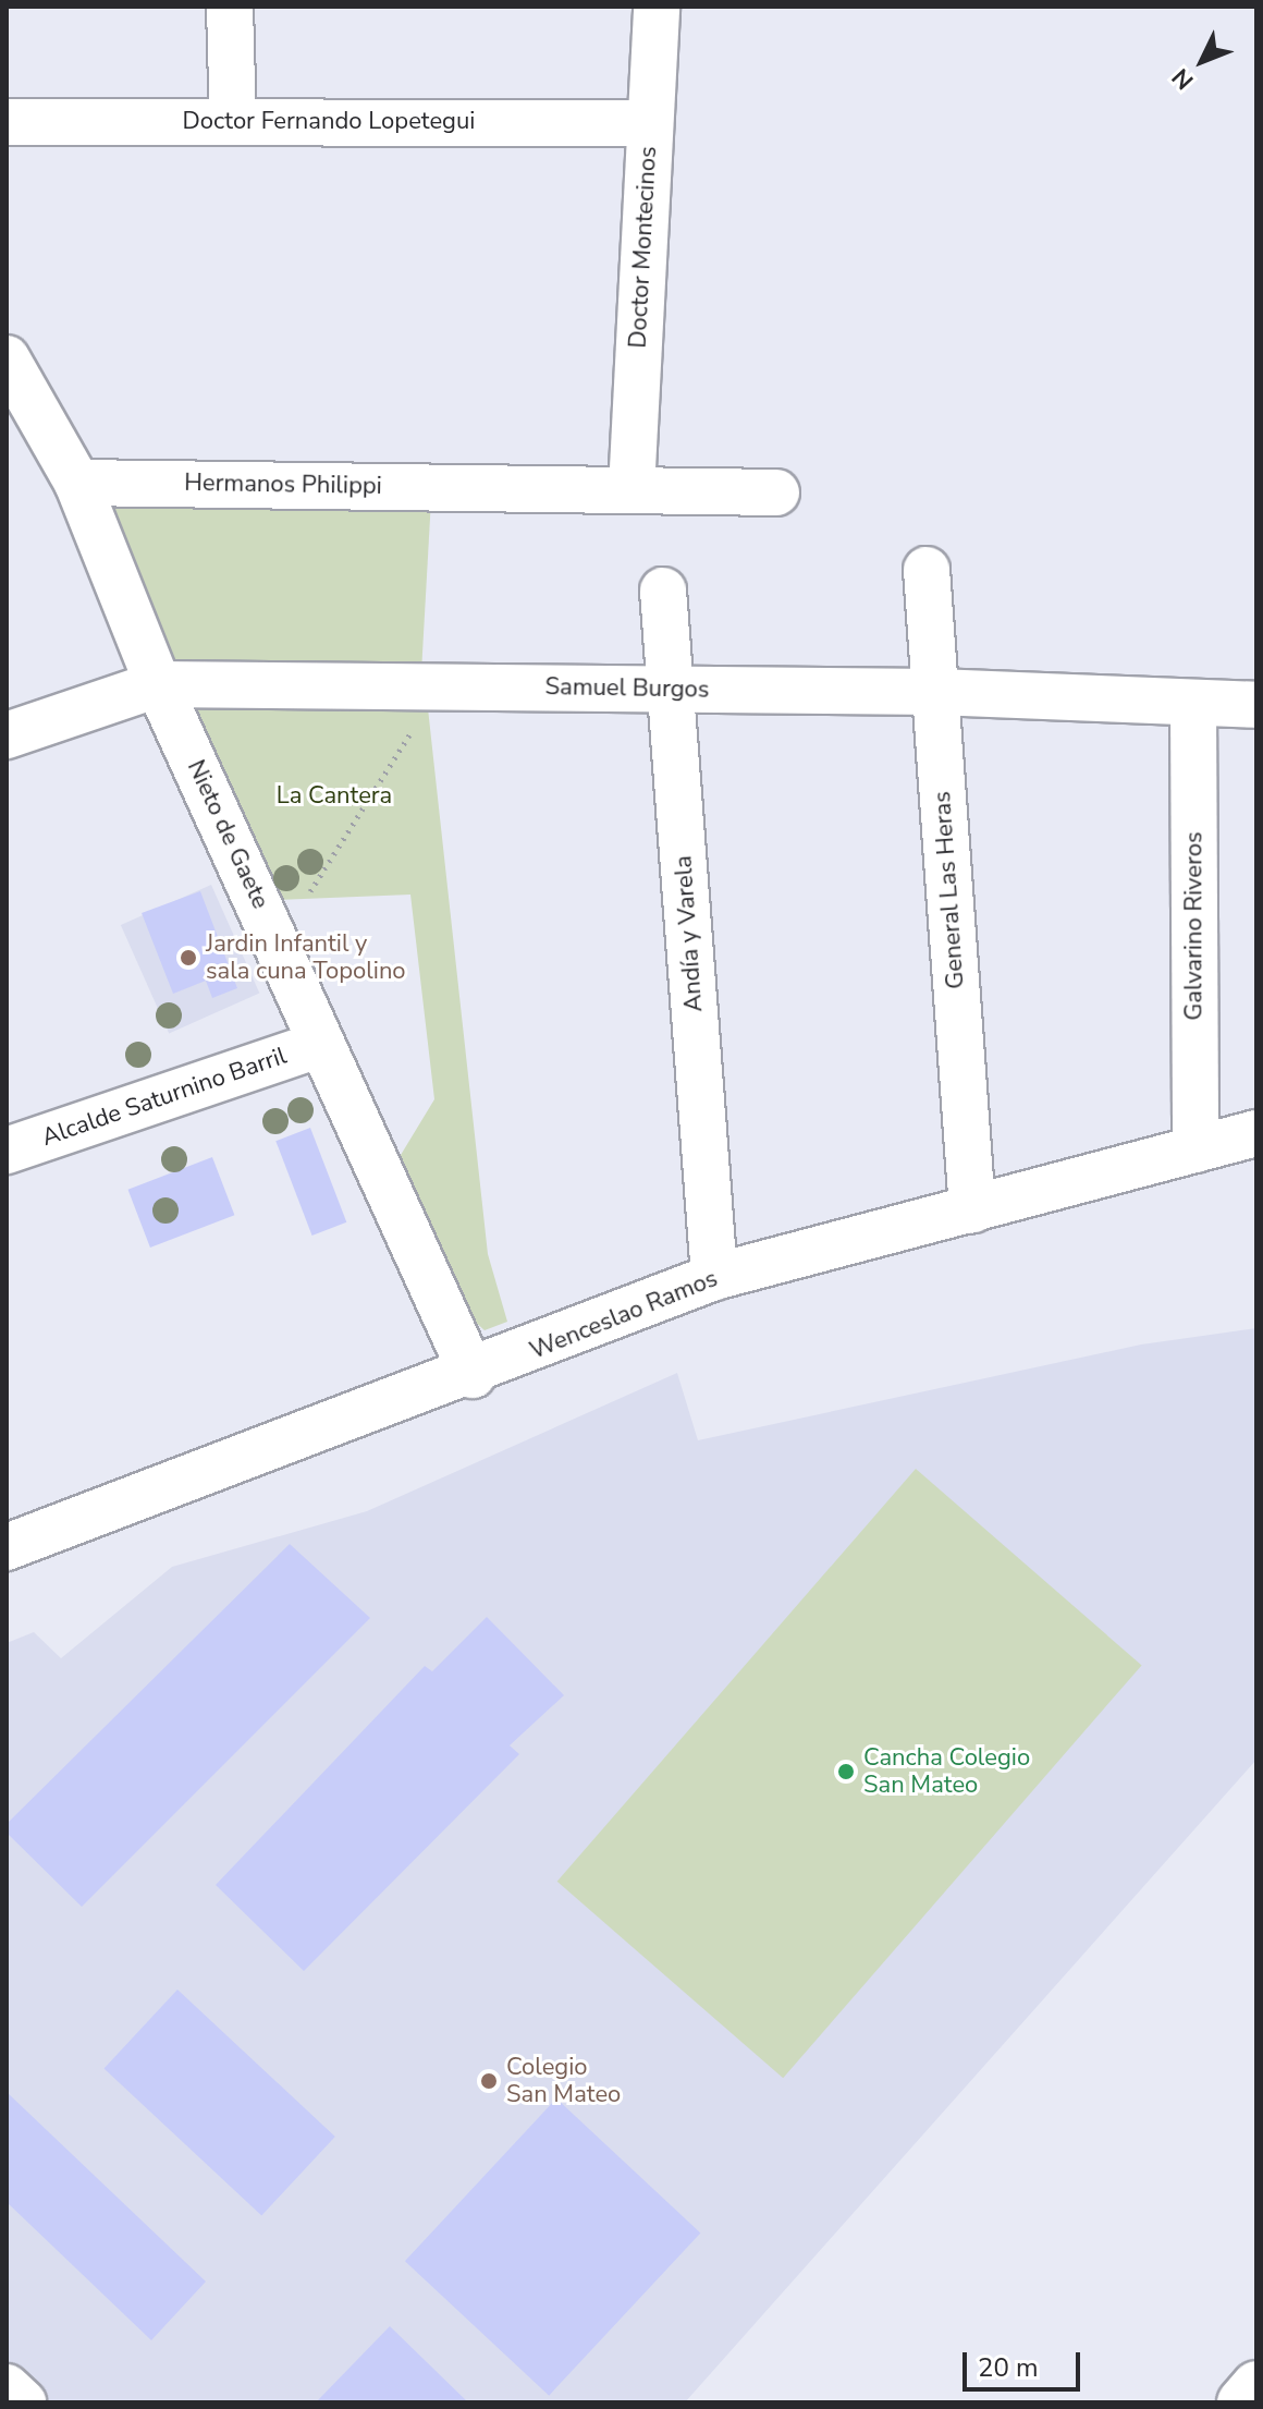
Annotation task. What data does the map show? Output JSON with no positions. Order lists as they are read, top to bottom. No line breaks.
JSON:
{"streets":{"street":["Doctor Fernando Lopetegui","Doctor Montecinos","Hermanos Philippi","Samuel Burgos","Nieto de Gaete","General Las Heras","Galvarino Riveros","Andía y Varela","Alcalde Saturnino Barril","Wenceslao Ramos"]},"crossings":[["Doctor Fernando Lopetegui","Doctor Montecinos"],["Doctor Montecinos","Hermanos Philippi"],["Hermanos Philippi","Nieto de Gaete"],["Samuel Burgos","Nieto de Gaete"],["Samuel Burgos","General Las Heras"],["Samuel Burgos","Galvarino Riveros"],["Samuel Burgos","Andía y Varela"],["Nieto de Gaete","Alcalde Saturnino Barril"],["Nieto de Gaete","Wenceslao Ramos"],["General Las Heras","Wenceslao Ramos"],["Galvarino Riveros","Wenceslao Ramos"],["Andía y Varela","Wenceslao Ramos"]],"parks":["La Cantera"],"places":["Jardin Infantil y sala cuna Topolino","Cancha Colegio San Mateo","Colegio San Mateo"],"scale_bar":"20 m","north":"bottom left"}
